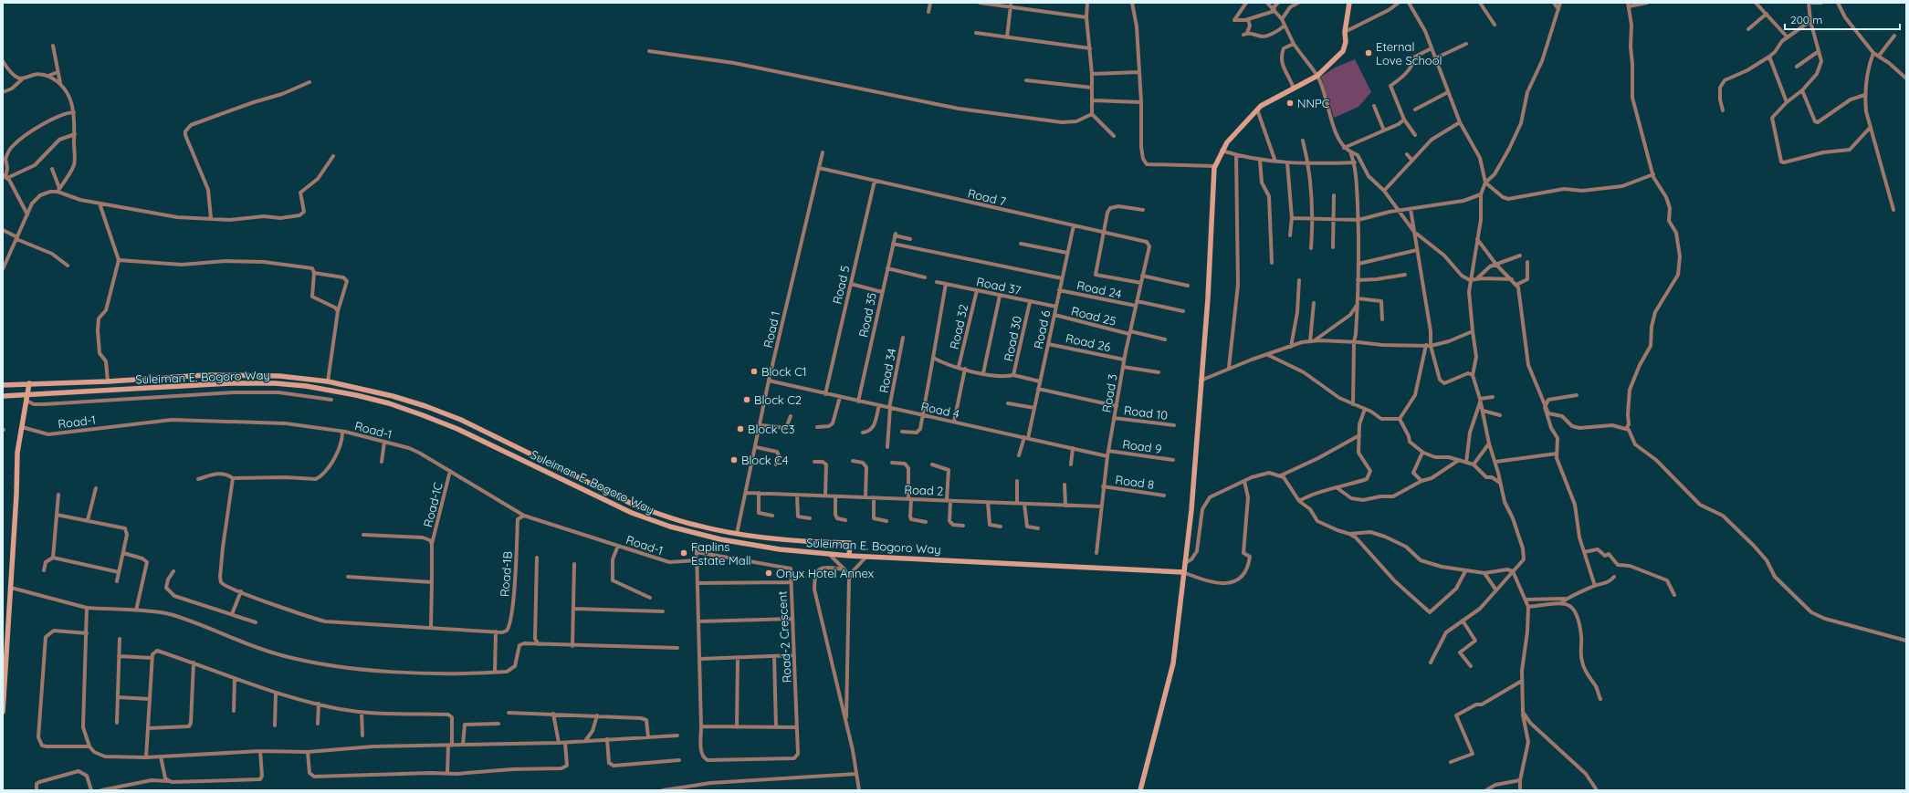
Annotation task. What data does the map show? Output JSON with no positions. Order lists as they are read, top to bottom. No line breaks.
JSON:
{"streets":{"main road":["Suleiman E. Bogoro Way"],"street":["Road 7","Road 5","Road 37","Road 24","Road 35","Road 25","Road 32","Road 1","Road 6","Road 30","Road 26","Road 34","Road 3","Road 4","Road 10","Road-1","Road 9","Road 8","Road 2","Road-1C","Road-1B","Road-2 Crescent"]},"crossings":[["Road 7","Road 5"],["Road 7","Road 1"],["Road 7","Road 6"],["Road 7","Road 3"],["Road 5","Road 4"],["Road 37","Road 32"],["Road 37","Road 6"],["Road 37","Road 30"],["Road 24","Road 6"],["Road 24","Road 3"],["Road 35","Road 4"],["Road 25","Road 6"],["Road 25","Road 3"],["Road 1","Suleiman E. Bogoro Way"],["Road 1","Road 4"],["Road 1","Road 2"],["Road 6","Road 30"],["Road 6","Road 26"],["Road 6","Road 4"],["Road 26","Road 3"],["Road 34","Road 4"],["Road 3","Road 4"],["Road 3","Road 10"],["Road 3","Road 9"],["Road 3","Road 8"],["Road 3","Road 2"],["Road-1","Road-1C"],["Road-1","Road-1B"]],"places":["Eternal Love School","NNPC","Block C1","Block C2","Block C3","Block C4","Faplins Estate Mall","Onyx Hotel Annex"],"scale_bar":"200 m"}
